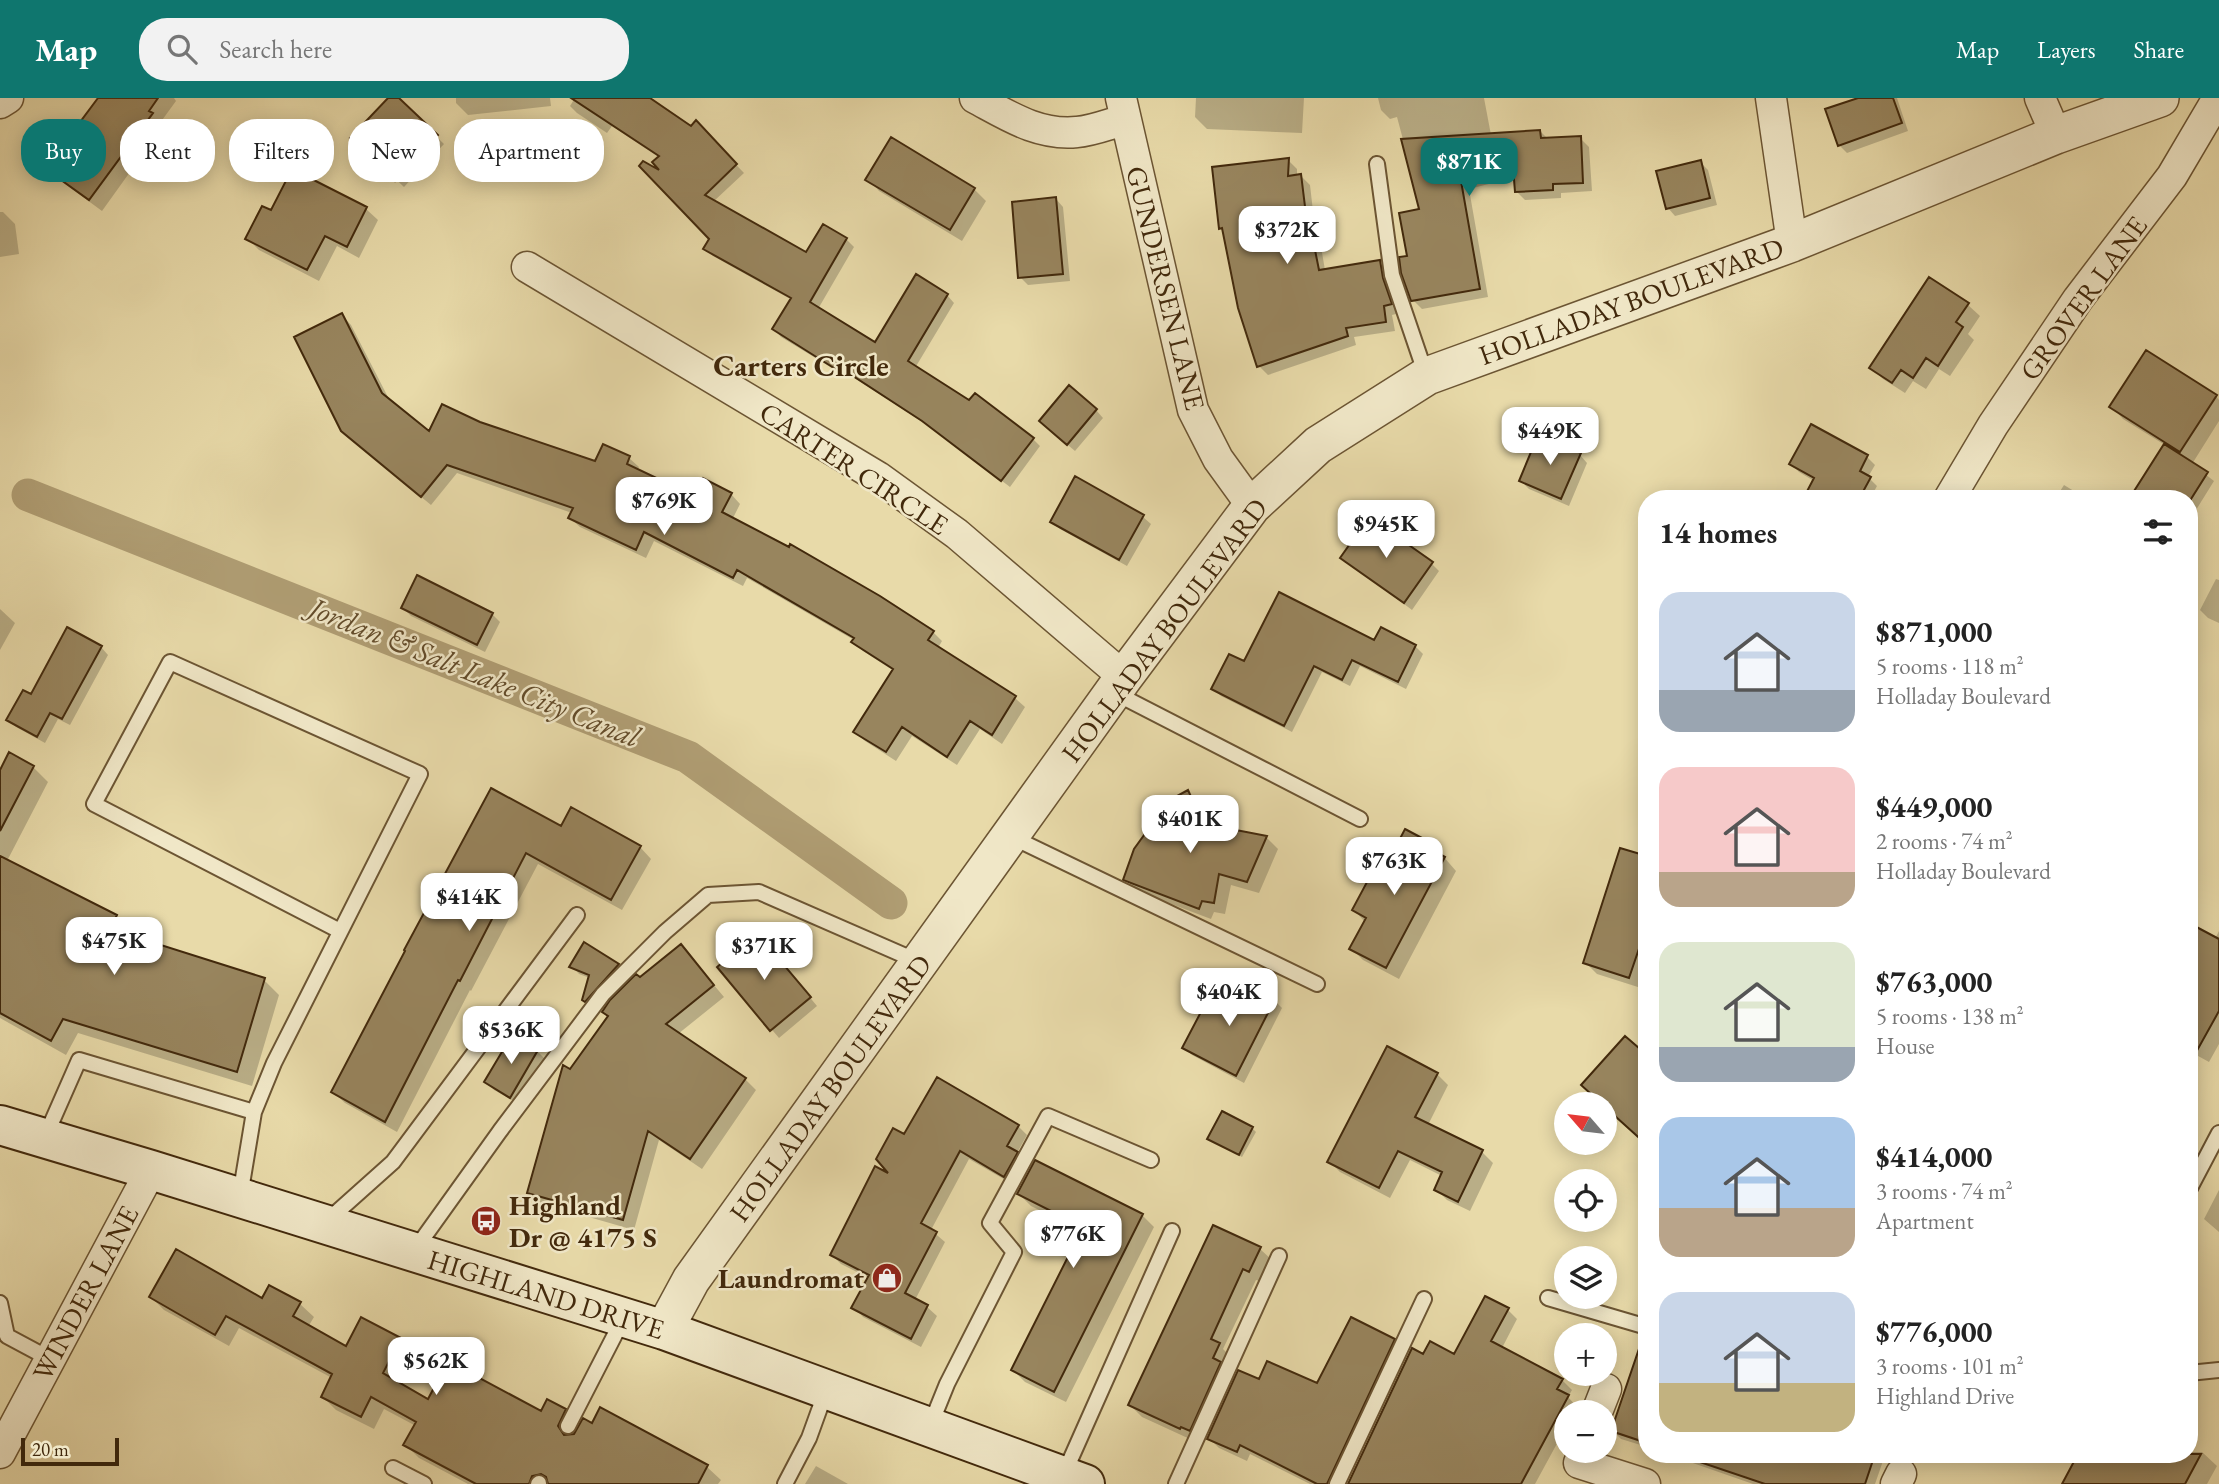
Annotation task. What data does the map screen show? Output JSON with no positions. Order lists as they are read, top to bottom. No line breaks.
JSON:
{"streets":{"main road":["HIGHLAND DRIVE"],"street":["GUNDERSEN LANE","GROVER LANE","HOLLADAY BOULEVARD","CARTER CIRCLE","WINDER LANE"]},"crossings":[["GUNDERSEN LANE","HOLLADAY BOULEVARD"],["HOLLADAY BOULEVARD","CARTER CIRCLE"],["HOLLADAY BOULEVARD","HIGHLAND DRIVE"],["WINDER LANE","HIGHLAND DRIVE"]],"districts":["Carters Circle"],"water":["Jordan & Salt Lake City Canal"],"places":{"bus stop":["Highland Dr @ 4175 S"],"shop":["Laundromat"]},"scale_bar":"20 m","north":"top left","page":{"header":"Map","search":"Search here","nav":["Map","Layers","Share"],"chip":["Buy","Rent","Filters","New","Apartment"],"price":["$871K","$372K","$449K","$769K","$945K","$401K","$763K","$414K","$475K","$371K","$404K","$536K","$776K","$562K"],"heading":"14 homes","list":[{"name":"$871,000","note":"5 rooms · 118 m² · Holladay Boulevard"},{"name":"$449,000","note":"2 rooms · 74 m² · Holladay Boulevard"},{"name":"$763,000","note":"5 rooms · 138 m² · House"},{"name":"$414,000","note":"3 rooms · 74 m² · Apartment"},{"name":"$776,000","note":"3 rooms · 101 m² · Highland Drive"}],"map_buttons":["+","−"],"scale":"20 m"}}
